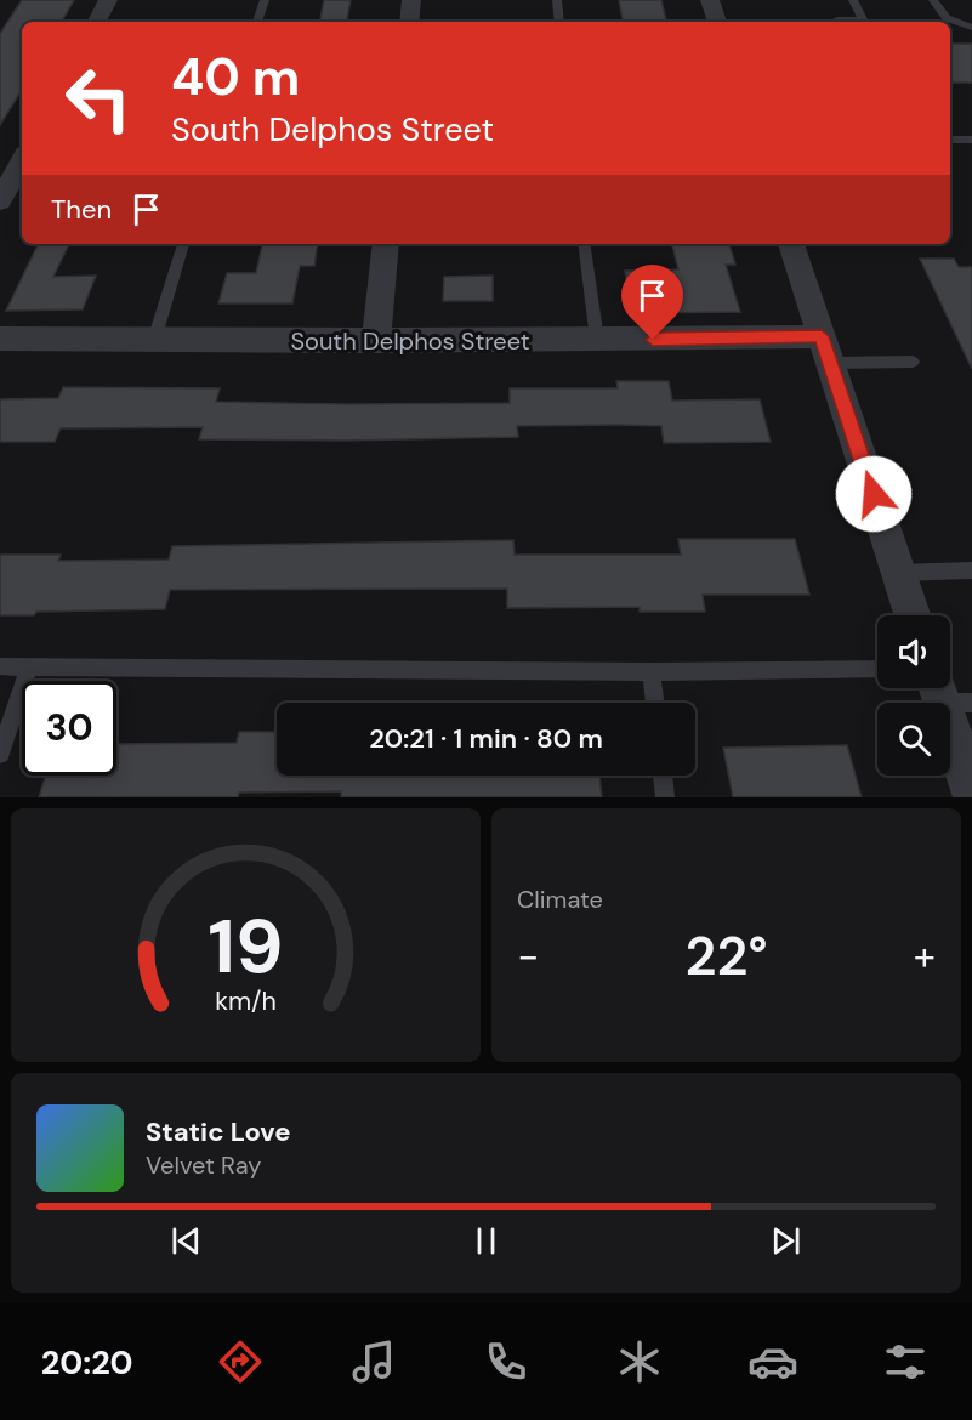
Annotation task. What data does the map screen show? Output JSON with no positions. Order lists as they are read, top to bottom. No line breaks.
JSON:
{"streets":{"street":["South Delphos Street"]},"page":{"turn":["40 m","South Delphos Street"],"then":"Then","limit":"30","trip":"20:21 · 1 min · 80 m","tile":"Climate","heat":["−","22°","+"],"song":["Static Love","Velvet Ray"],"tabs":"20:20","gauge":["19","km/h"]}}
